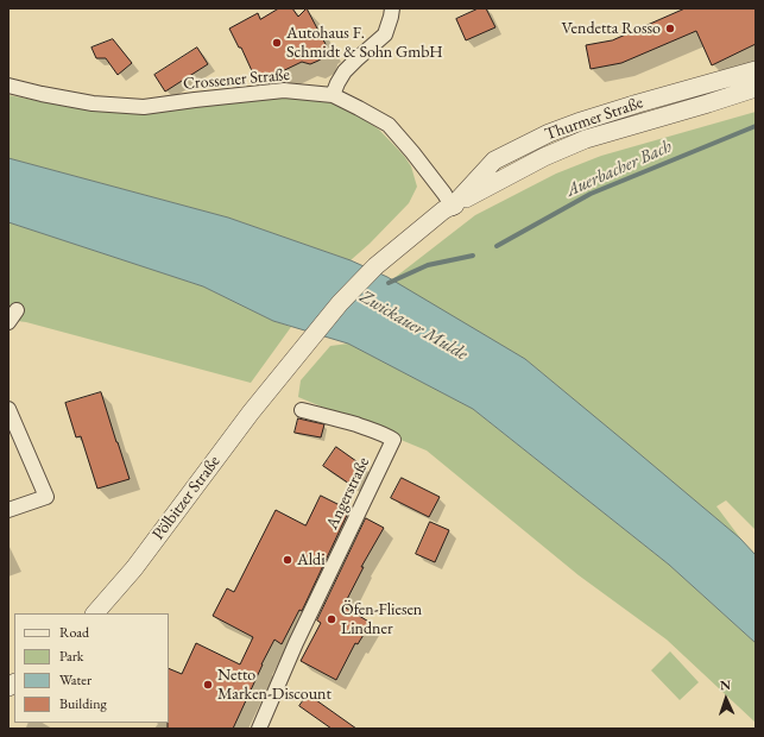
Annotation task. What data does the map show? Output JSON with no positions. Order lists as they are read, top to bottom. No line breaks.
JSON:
{"streets":{"street":["Crossener Straße","Thurmer Straße","Angerstraße","Pölbitzer Straße"]},"crossings":[["Crossener Straße","Thurmer Straße"],["Thurmer Straße","Pölbitzer Straße"]],"water":["Auerbacher Bach","Zwickauer Mulde"],"places":["Vendetta Rosso","Autohaus F. Schmidt & Sohn GmbH","Aldi","Öfen-Fliesen Lindner","Netto Marken-Discount"],"legend":["Road","Park","Water","Building"],"north":"top"}
